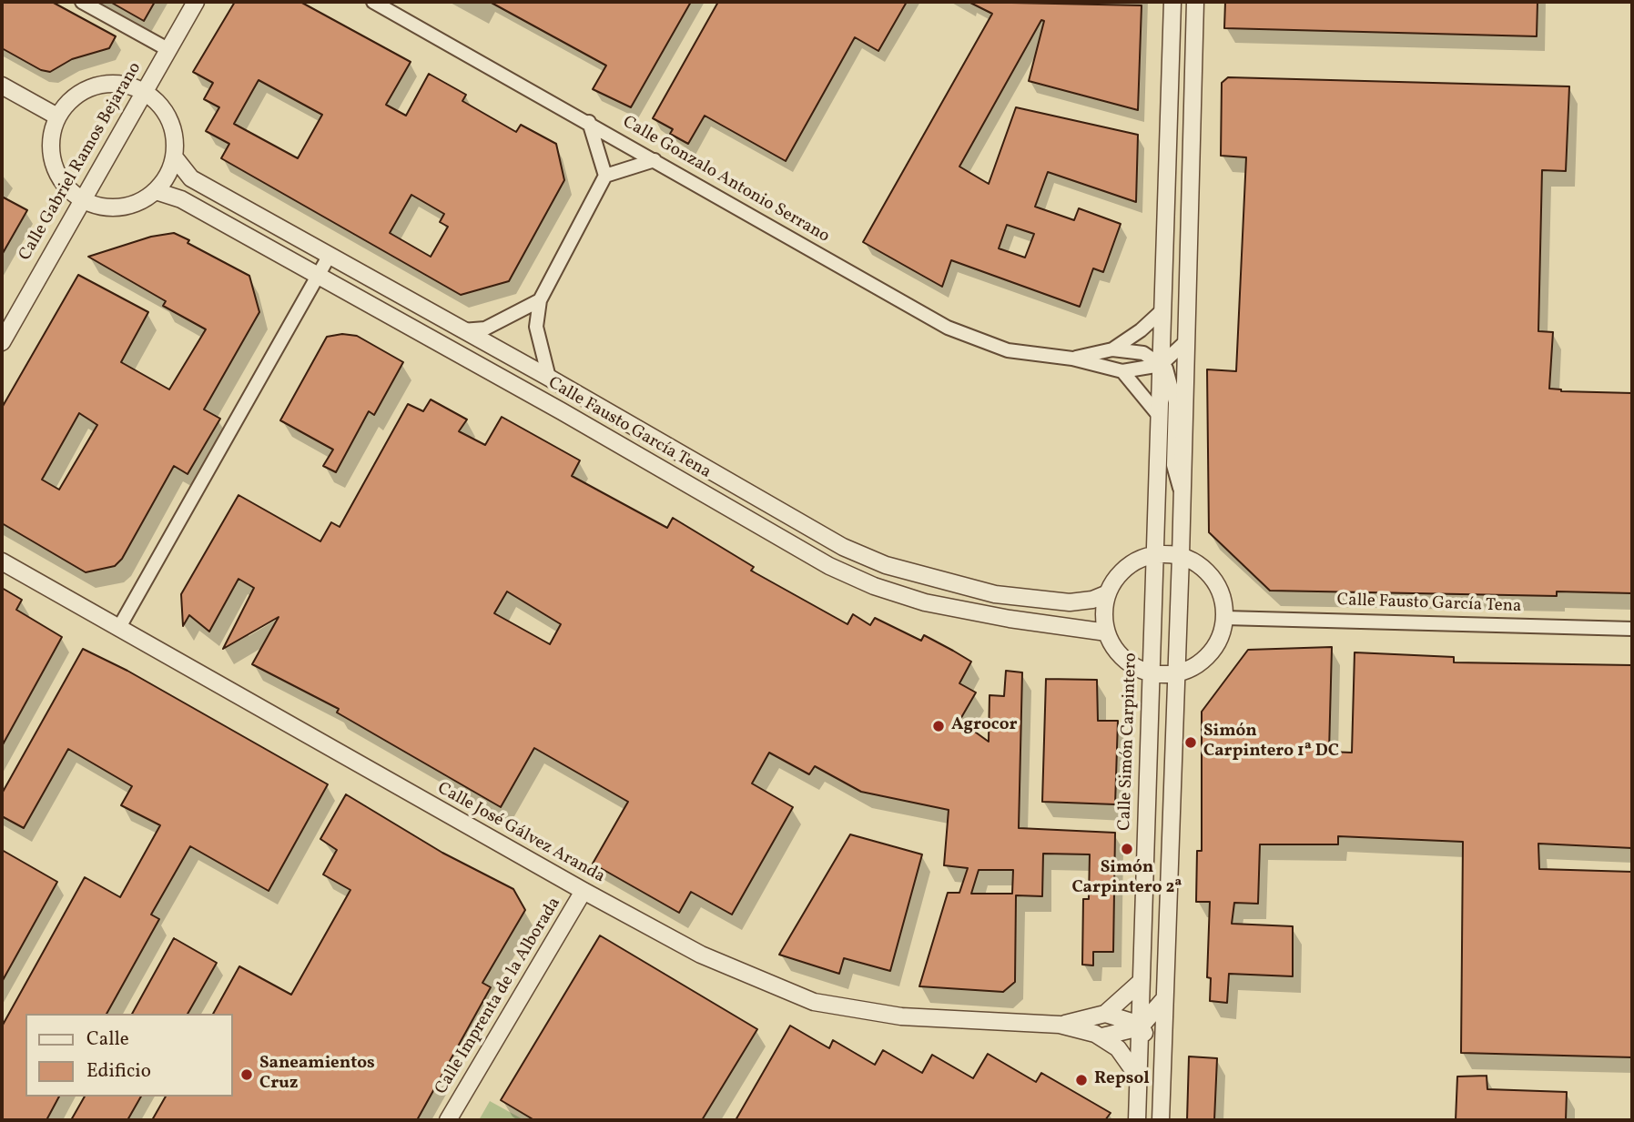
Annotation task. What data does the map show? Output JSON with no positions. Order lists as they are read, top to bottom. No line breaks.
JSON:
{"streets":{"street":["Calle Gabriel Ramos Bejarano","Calle Gonzalo Antonio Serrano","Calle Fausto García Tena","Calle Simón Carpintero","Calle José Gálvez Aranda","Calle Imprenta de la Alborada"]},"crossings":[["Calle Gonzalo Antonio Serrano","Calle Simón Carpintero"],["Calle Simón Carpintero","Calle José Gálvez Aranda"],["Calle José Gálvez Aranda","Calle Imprenta de la Alborada"]],"places":["Agrocor","Simón Carpintero 1ª DC","Simón Carpintero 2ª","Saneamientos Cruz","Repsol"],"legend":["Calle","Edificio"]}
